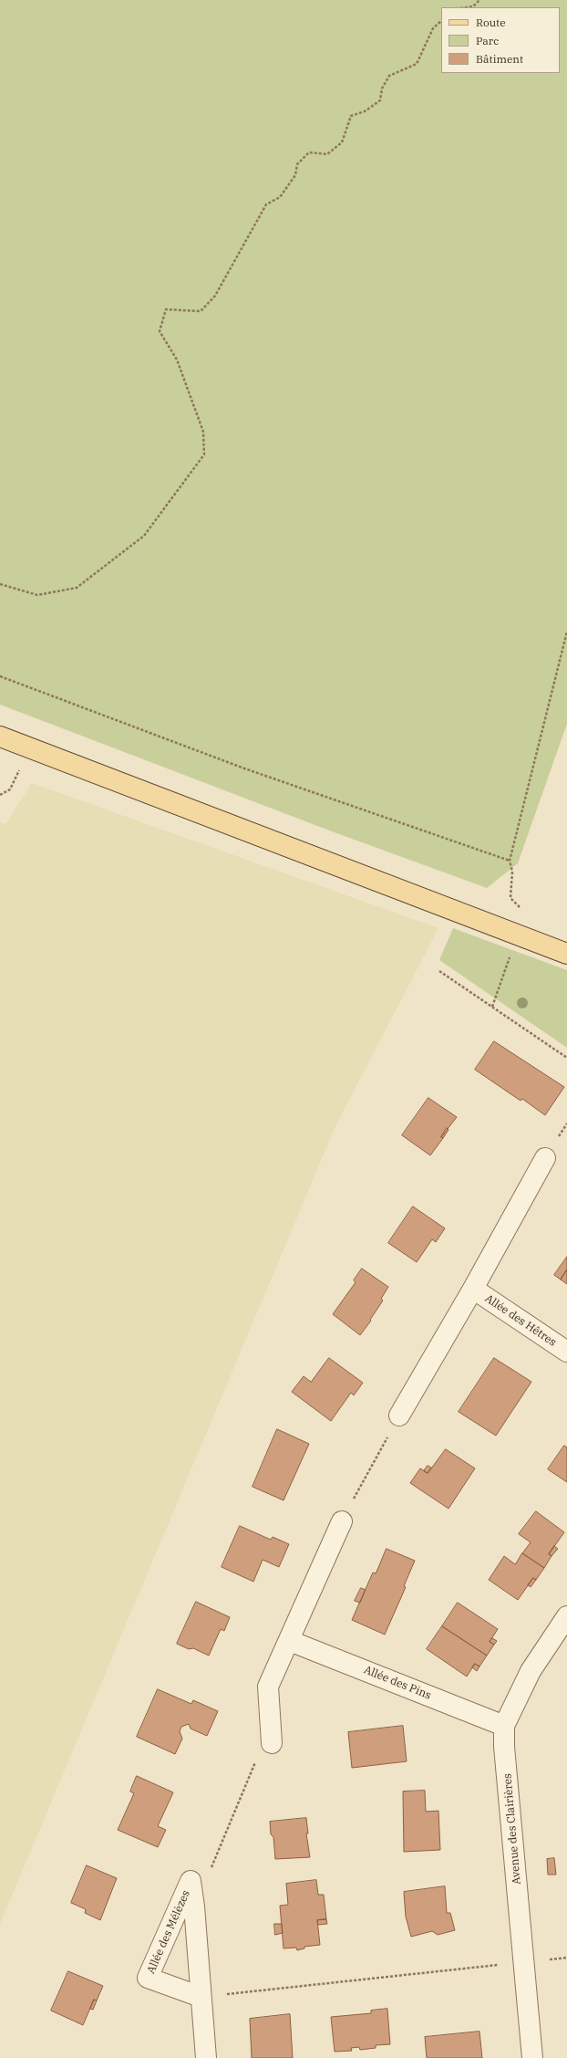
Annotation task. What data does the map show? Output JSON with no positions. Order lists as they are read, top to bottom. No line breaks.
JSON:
{"streets":{"street":["Allée des Hêtres","Allée des Pins","Avenue des Clairières","Allée des Mélèzes"]},"crossings":[["Allée des Pins","Avenue des Clairières"]],"legend":["Route","Parc","Bâtiment"]}
